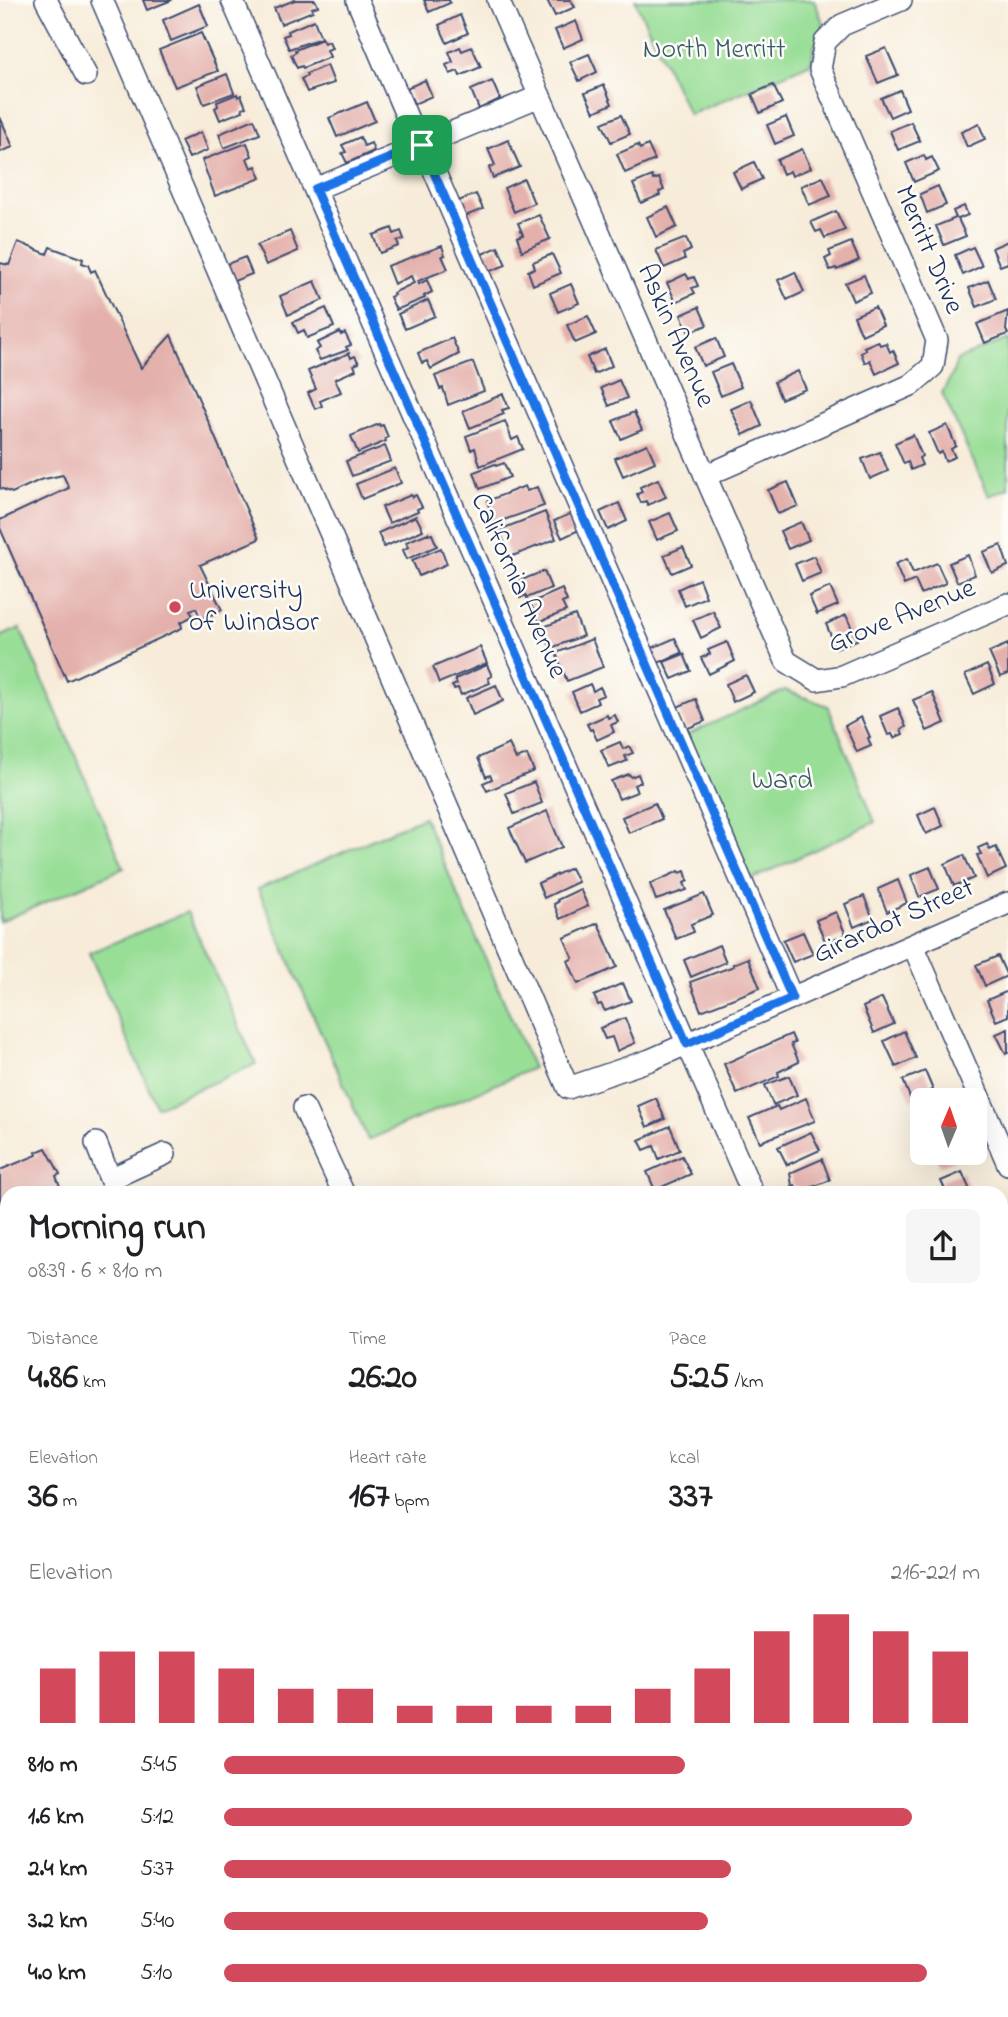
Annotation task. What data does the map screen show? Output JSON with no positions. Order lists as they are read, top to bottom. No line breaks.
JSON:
{"streets":{"street":["Merritt Drive","Askin Avenue","California Avenue","Grove Avenue","Girardot Street"]},"crossings":[["Merritt Drive","Askin Avenue"],["Askin Avenue","Grove Avenue"],["California Avenue","Girardot Street"]],"parks":["North Merritt","Ward"],"places":["University of Windsor"],"north":"top","page":{"heading":["Morning run","08:39 · 6 × 810 m"],"stats":[["Distance","4.86 km"],["Time","26:20"],["Pace","5:25 /km"],["Elevation","36 m"],["Heart rate","167 bpm"],["kcal","337"]],"chart":["Elevation","216–221 m"],"list":[{"name":"810 m","note":"5:45"},{"name":"1.6 km","note":"5:12"},{"name":"2.4 km","note":"5:37"},{"name":"3.2 km","note":"5:40"},{"name":"4.0 km","note":"5:10"}]}}
